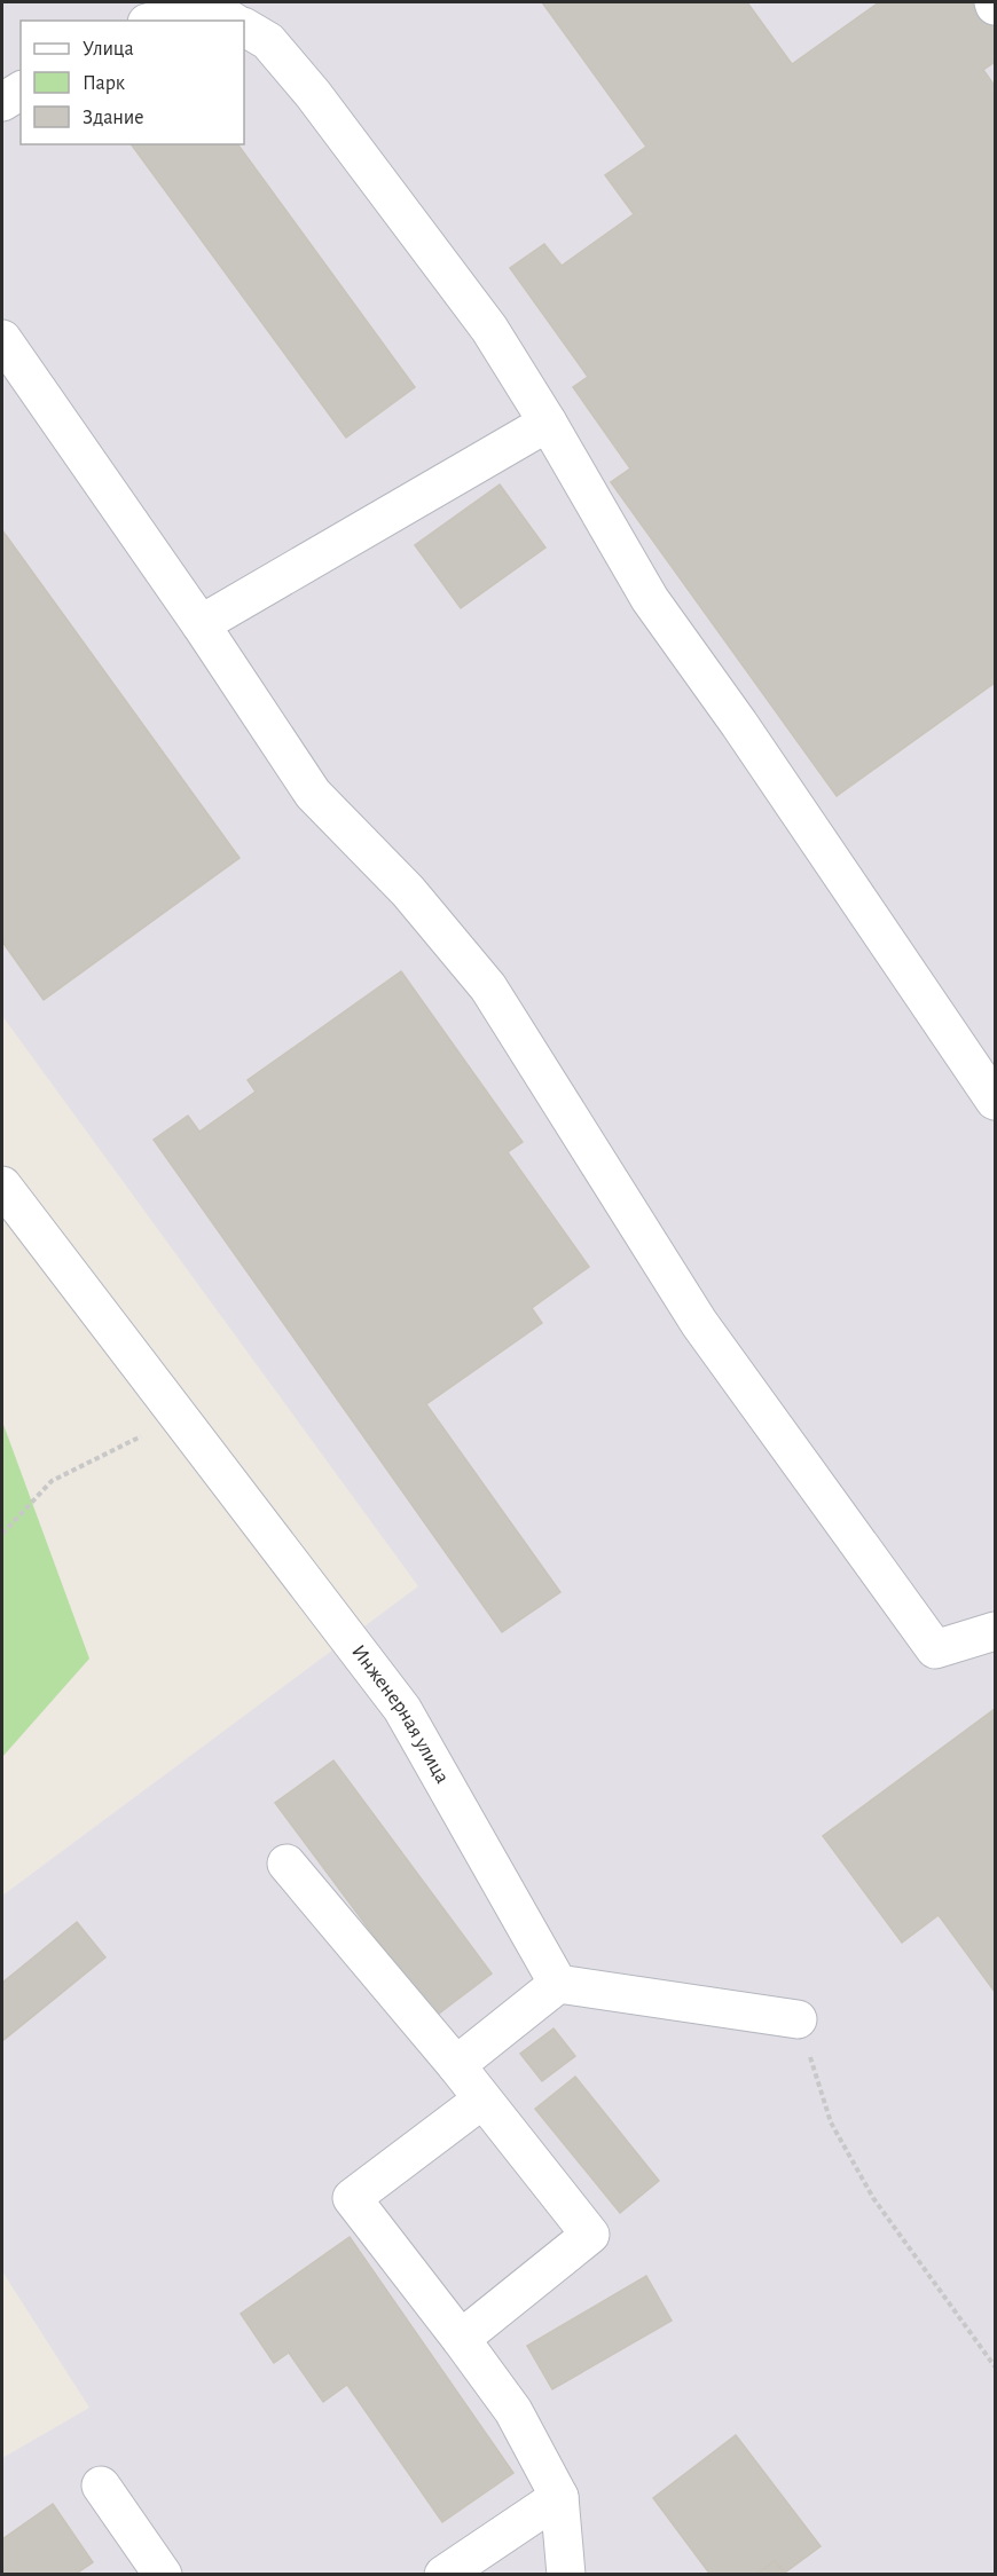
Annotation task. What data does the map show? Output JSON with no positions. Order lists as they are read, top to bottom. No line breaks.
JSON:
{"streets":{"street":["Инженерная улица"]},"legend":["Улица","Парк","Здание"]}
